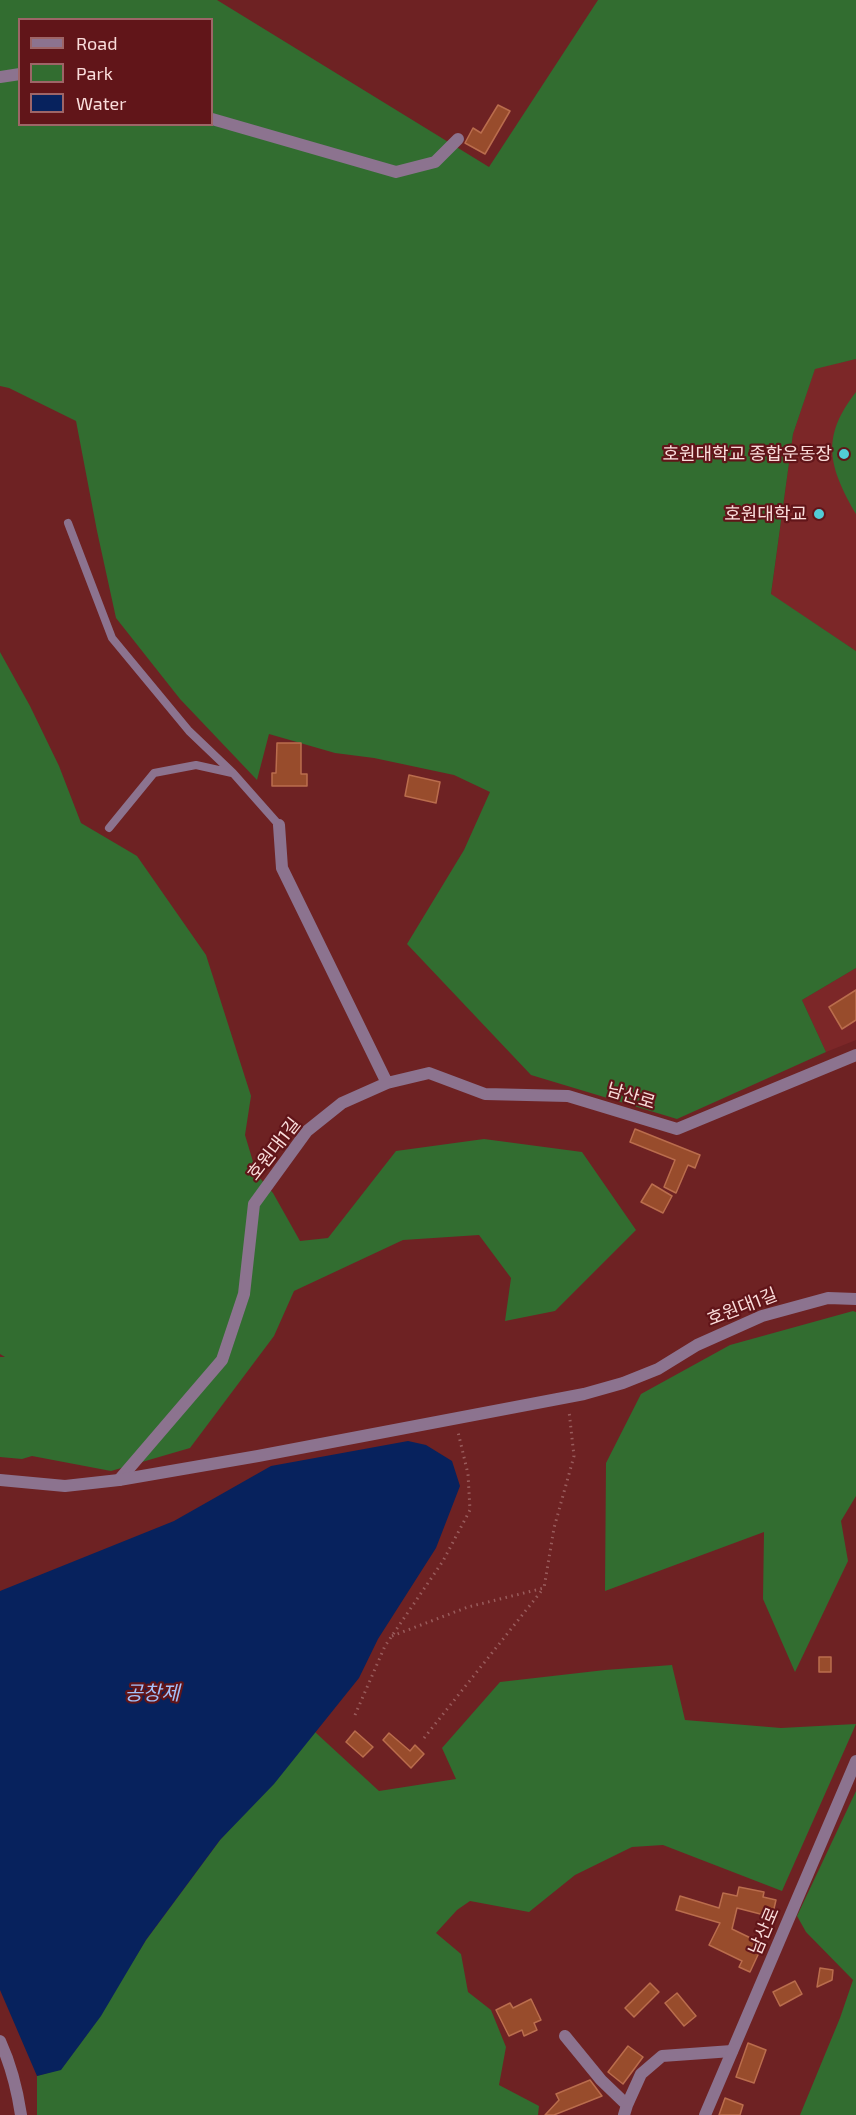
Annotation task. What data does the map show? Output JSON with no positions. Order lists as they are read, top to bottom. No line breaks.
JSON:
{"streets":{"street":["남산로","호원대1길"]},"crossings":[["남산로","호원대1길"]],"water":["공창제"],"places":["호원대학교 종합운동장","호원대학교"],"legend":["Road","Park","Water"]}
